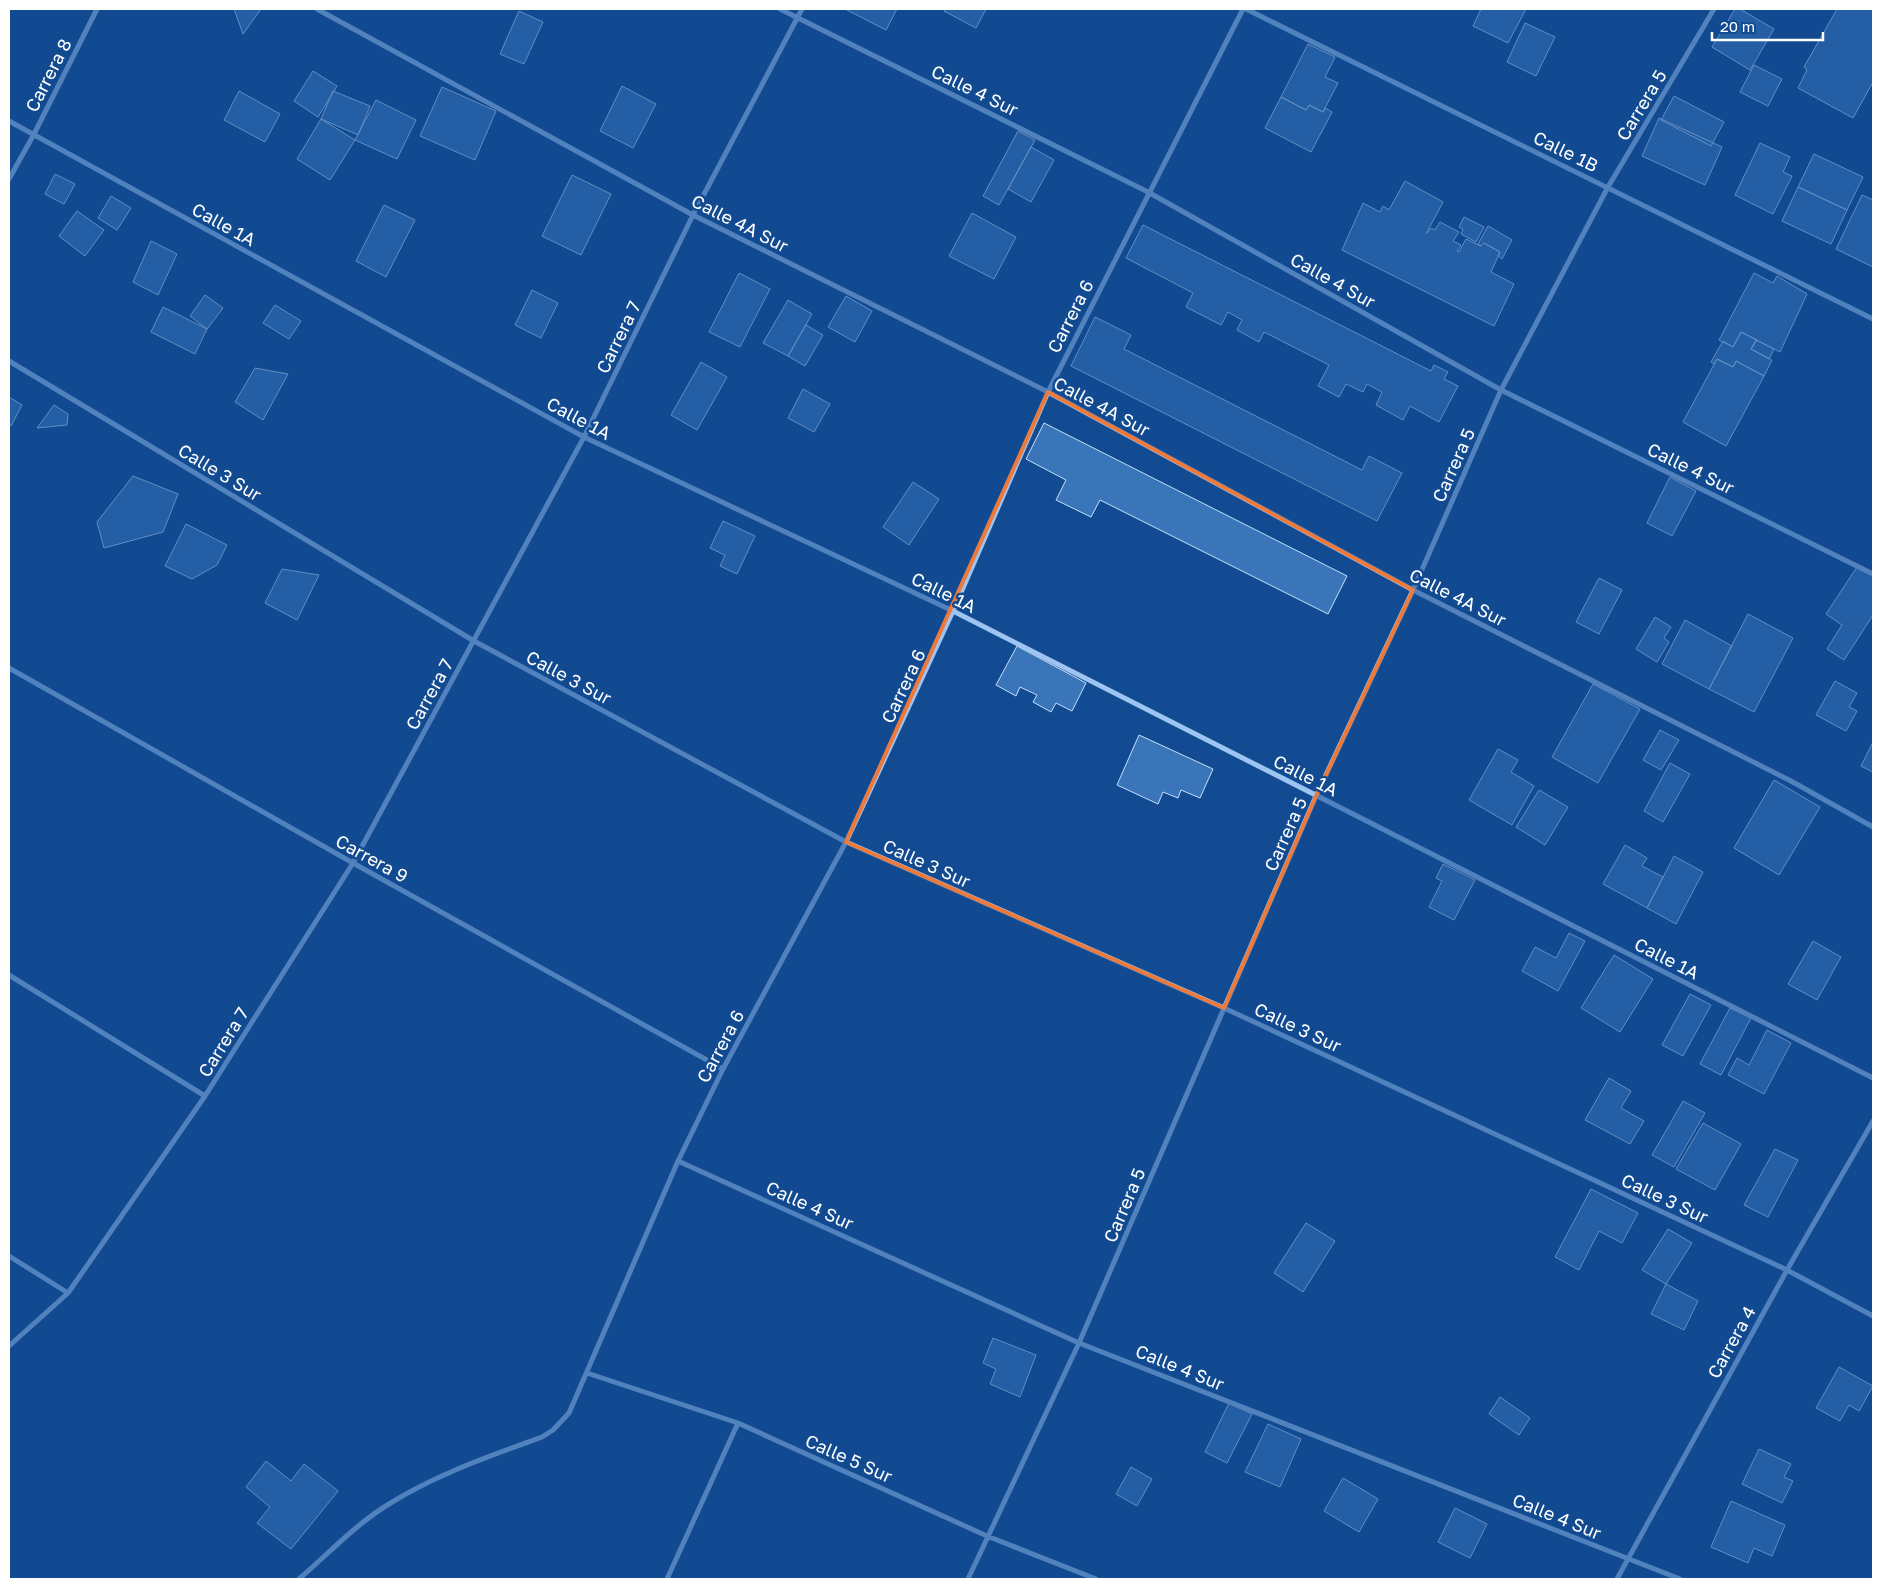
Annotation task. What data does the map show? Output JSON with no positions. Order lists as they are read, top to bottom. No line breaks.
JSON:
{"streets":{"street":["Carrera 8","Calle 4 Sur","Carrera 5","Calle 1B","Calle 4A Sur","Calle 1A","Carrera 6","Carrera 7","Calle 3 Sur","Carrera 9","Carrera 4","Calle 5 Sur"]},"crossings":[["Carrera 8","Calle 1A"],["Calle 4 Sur","Carrera 5"],["Calle 4 Sur","Carrera 6"],["Calle 4 Sur","Carrera 7"],["Calle 4 Sur","Carrera 4"],["Carrera 5","Calle 1B"],["Carrera 5","Calle 4A Sur"],["Carrera 5","Calle 1A"],["Carrera 5","Calle 3 Sur"],["Carrera 5","Calle 5 Sur"],["Calle 1B","Carrera 6"],["Calle 4A Sur","Carrera 6"],["Calle 4A Sur","Carrera 7"],["Calle 1A","Carrera 6"],["Calle 1A","Carrera 7"],["Carrera 6","Calle 3 Sur"],["Carrera 6","Carrera 9"],["Carrera 6","Calle 5 Sur"],["Carrera 7","Calle 3 Sur"],["Carrera 7","Carrera 9"],["Calle 3 Sur","Carrera 4"]],"scale_bar":"20 m"}
